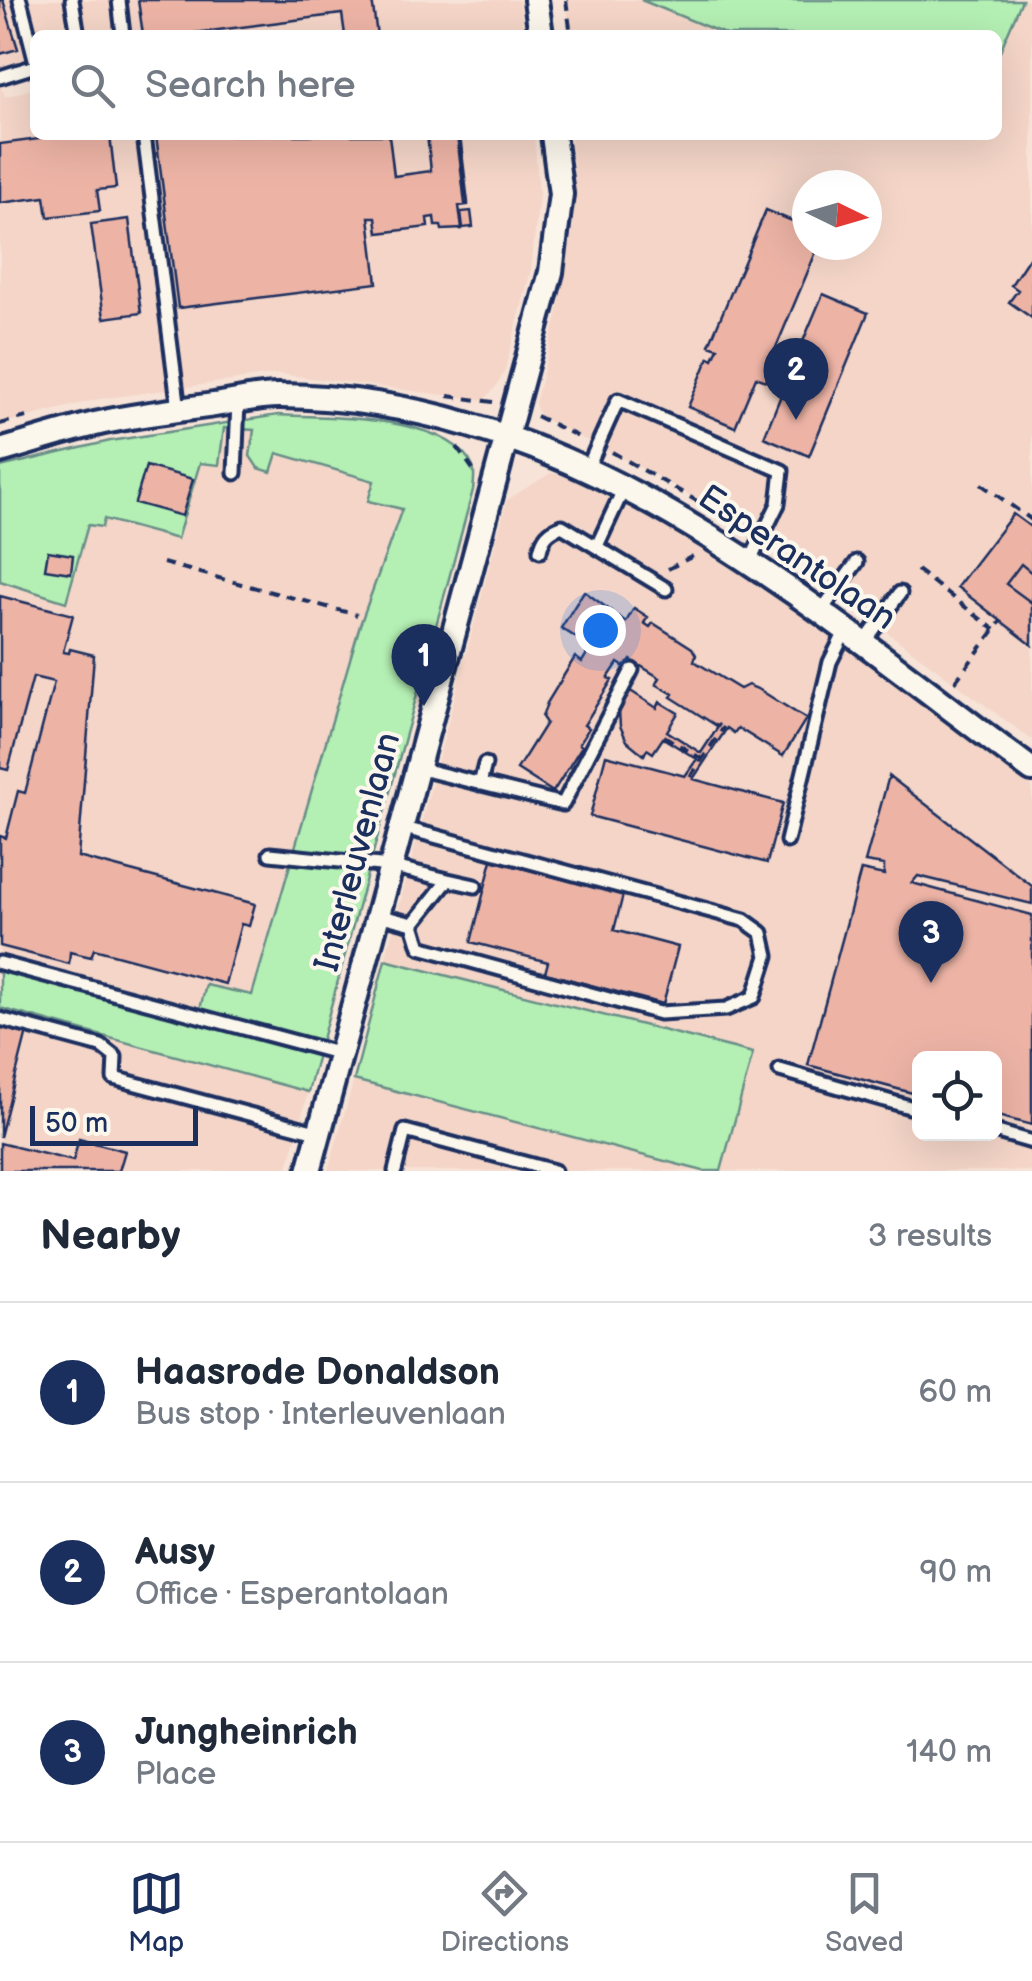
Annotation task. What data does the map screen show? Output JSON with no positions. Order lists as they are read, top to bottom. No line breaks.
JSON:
{"streets":{"street":["Esperantolaan","Interleuvenlaan"]},"crossings":[["Esperantolaan","Interleuvenlaan"]],"scale_bar":"50 m","north":"right","page":{"search":"Search here","pins":["2","1","3"],"scale":"50 m","heading":["Nearby","3 results"],"list":[{"mark":"1","name":"Haasrode Donaldson","note":"Bus stop · Interleuvenlaan","value":"60 m"},{"mark":"2","name":"Ausy","note":"Office · Esperantolaan","value":"90 m"},{"mark":"3","name":"Jungheinrich","note":"Place","value":"140 m"}],"nav":["Map","Directions","Saved"]}}
